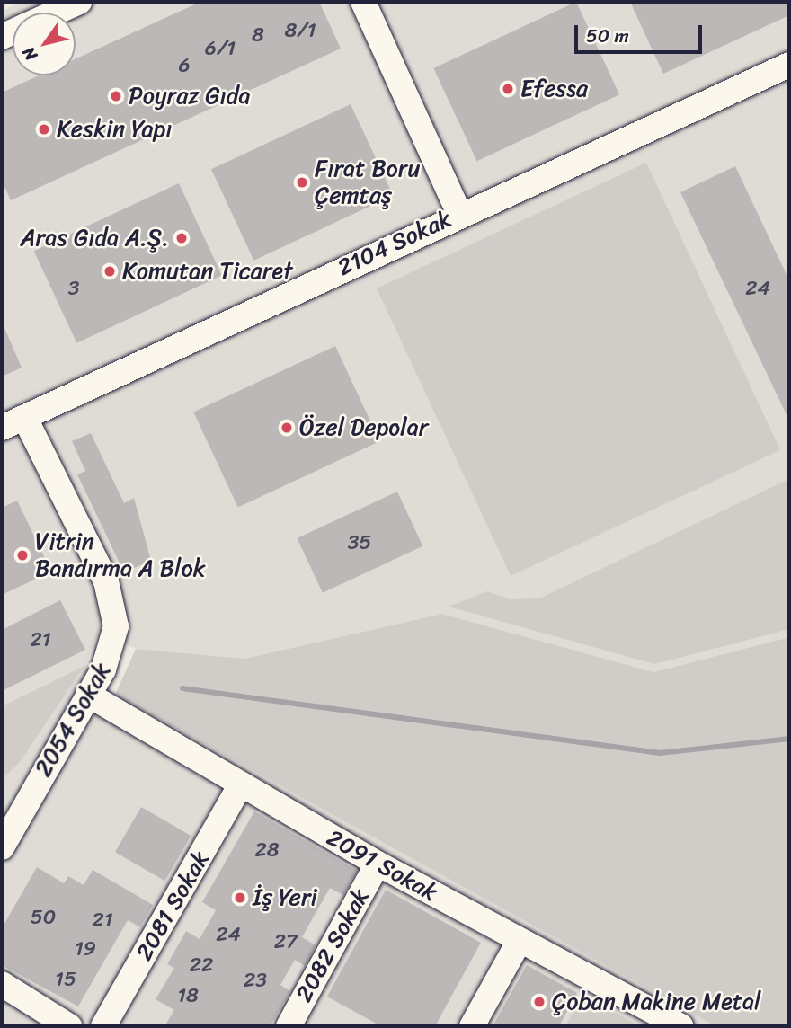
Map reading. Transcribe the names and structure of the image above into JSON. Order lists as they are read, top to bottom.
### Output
{
  "streets": {
    "street": [
      "2104 Sokak",
      "2054 Sokak",
      "2091 Sokak",
      "2081 Sokak",
      "2082 Sokak"
    ]
  },
  "crossings": [
    ["2104 Sokak", "2054 Sokak"],
    ["2054 Sokak", "2091 Sokak"],
    ["2091 Sokak", "2081 Sokak"],
    ["2091 Sokak", "2082 Sokak"]
  ],
  "places": [
    "Efessa",
    "Poyraz Gıda",
    "Keskin Yapı",
    "Fırat Boru Çemtaş",
    "Aras Gıda A.Ş.",
    "Komutan Ticaret",
    "Özel Depolar",
    "Vitrin Bandırma A Blok",
    "İş Yeri",
    "Çoban Makine Metal"
  ],
  "house_numbers": [
    "8/1",
    "8",
    "6/1",
    "6",
    "3",
    "24",
    "35",
    "21",
    "28",
    "50",
    "21",
    "24",
    "27",
    "19",
    "22",
    "15",
    "23",
    "18"
  ],
  "scale_bar": "50 m",
  "north": "bottom left"
}
